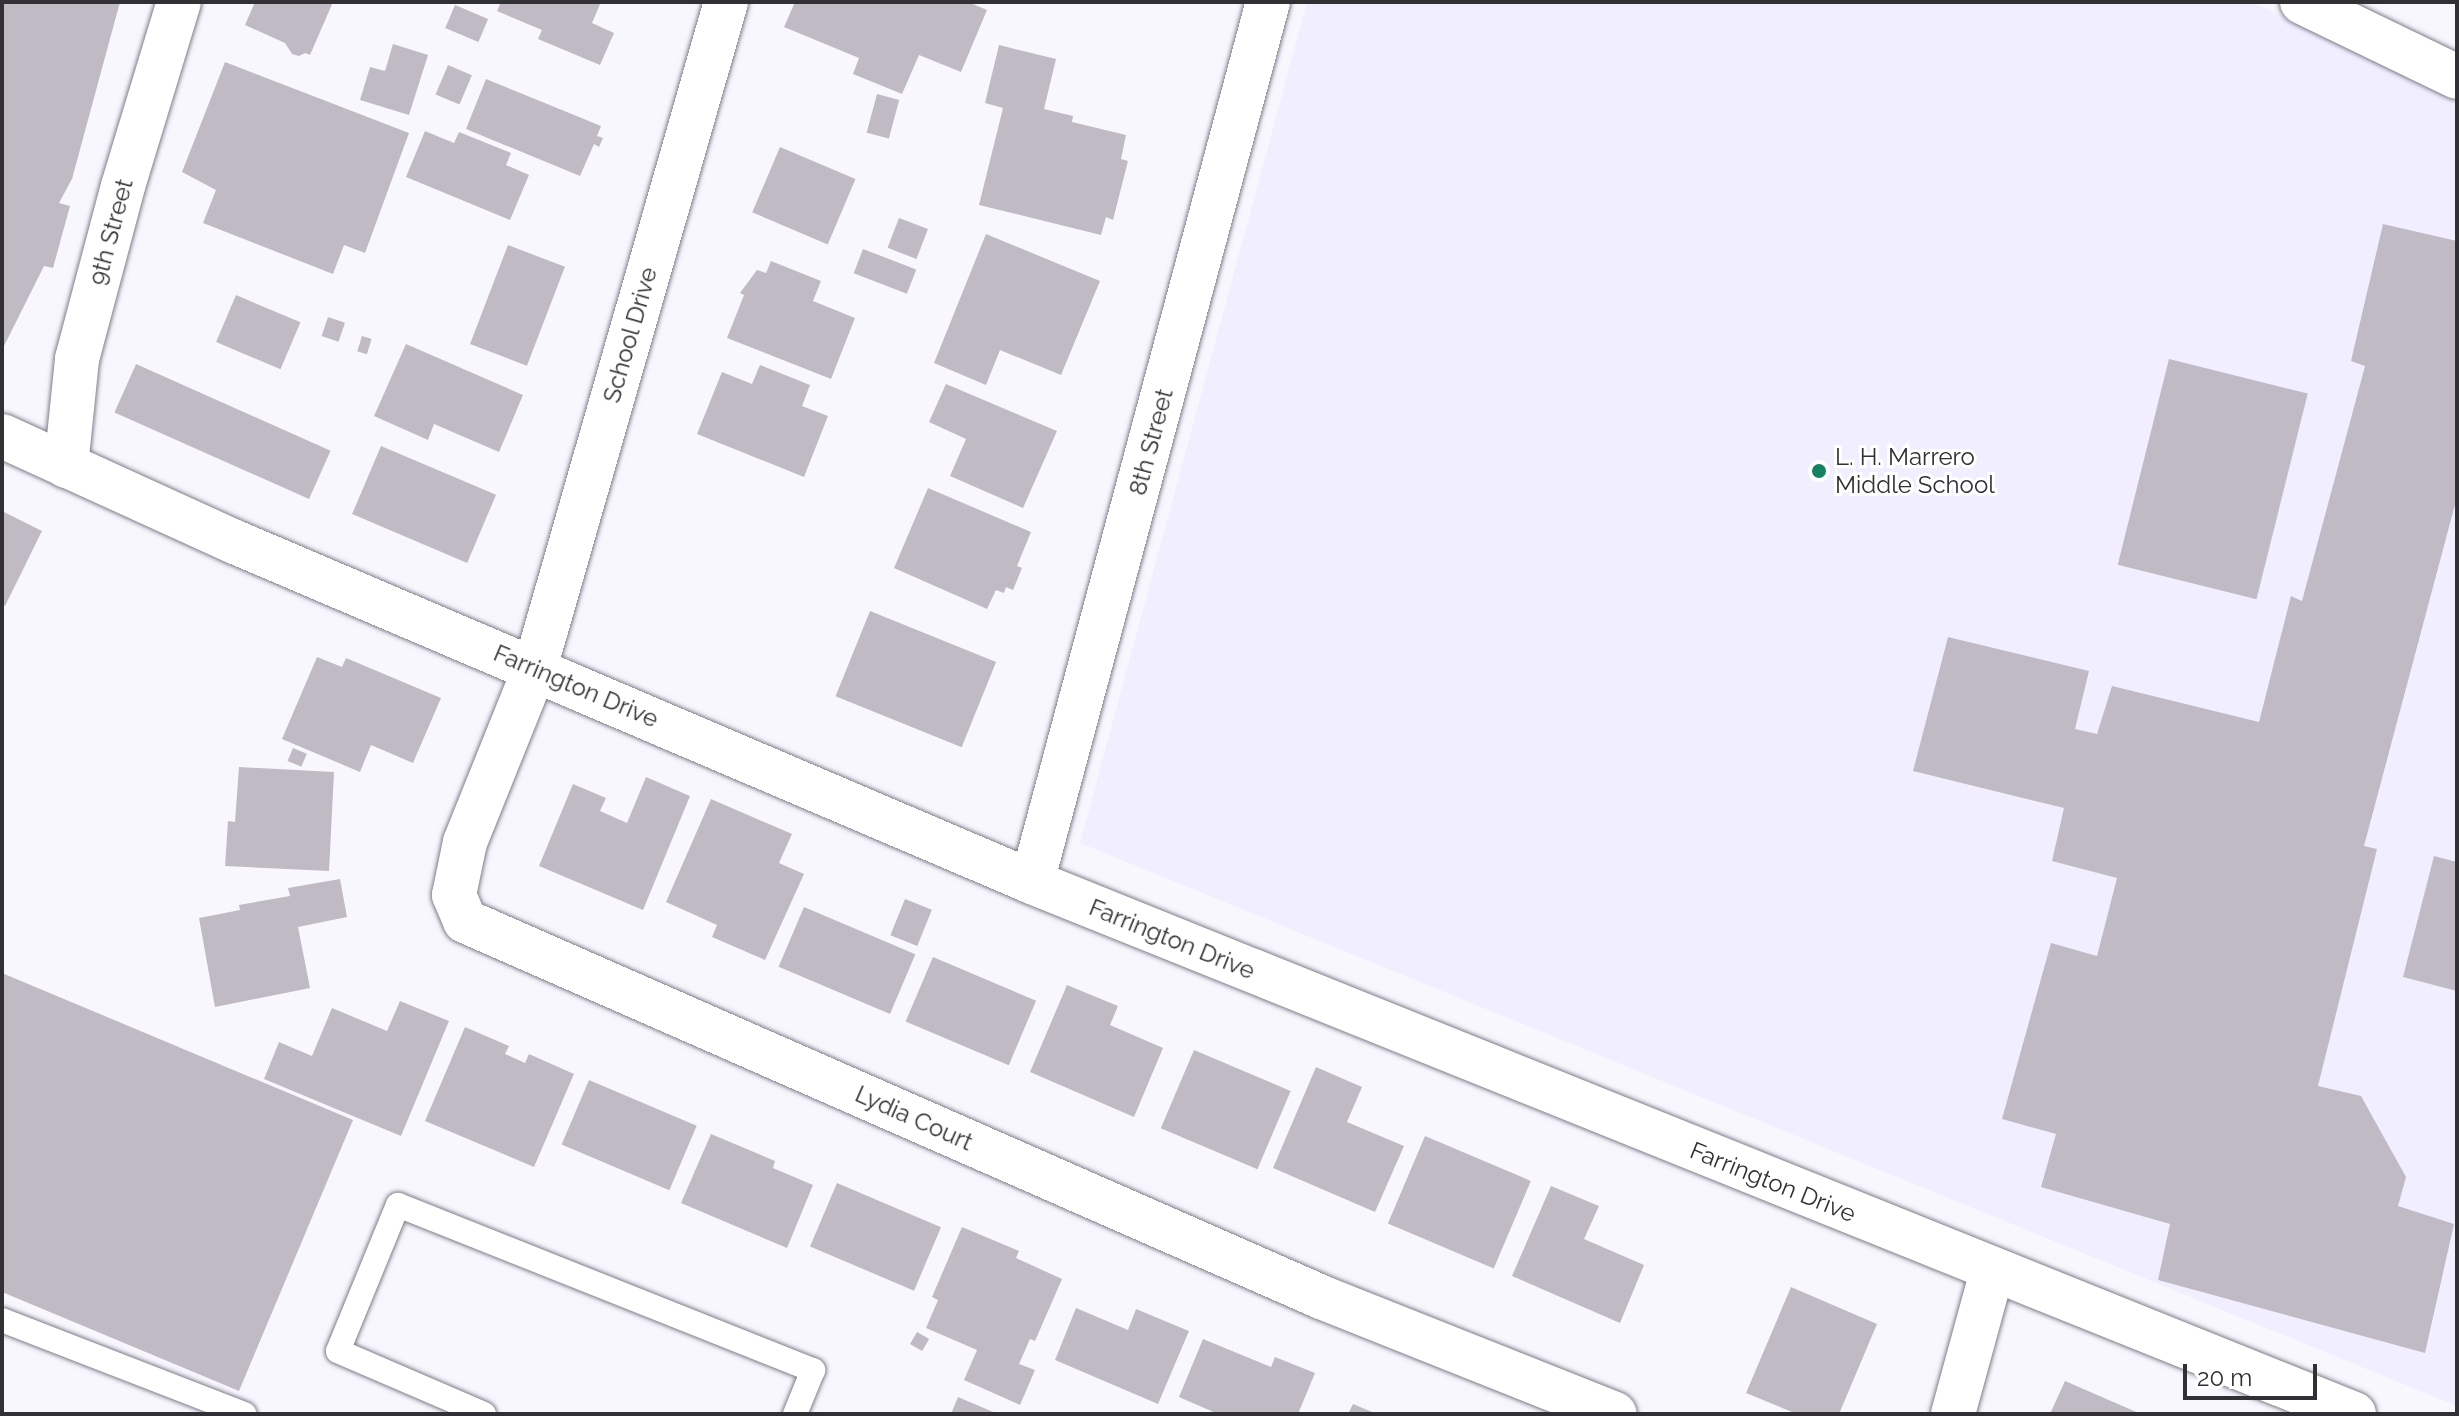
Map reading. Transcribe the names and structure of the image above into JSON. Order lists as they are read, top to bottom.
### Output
{
  "streets": {
    "street": [
      "9th Street",
      "School Drive",
      "8th Street",
      "Farrington Drive",
      "Lydia Court"
    ]
  },
  "crossings": [
    ["9th Street", "Farrington Drive"],
    ["School Drive", "Farrington Drive"],
    ["School Drive", "Lydia Court"],
    ["8th Street", "Farrington Drive"],
    ["Farrington Drive", "Lydia Court"]
  ],
  "places": ["L. H. Marrero Middle School"],
  "scale_bar": "20 m"
}
